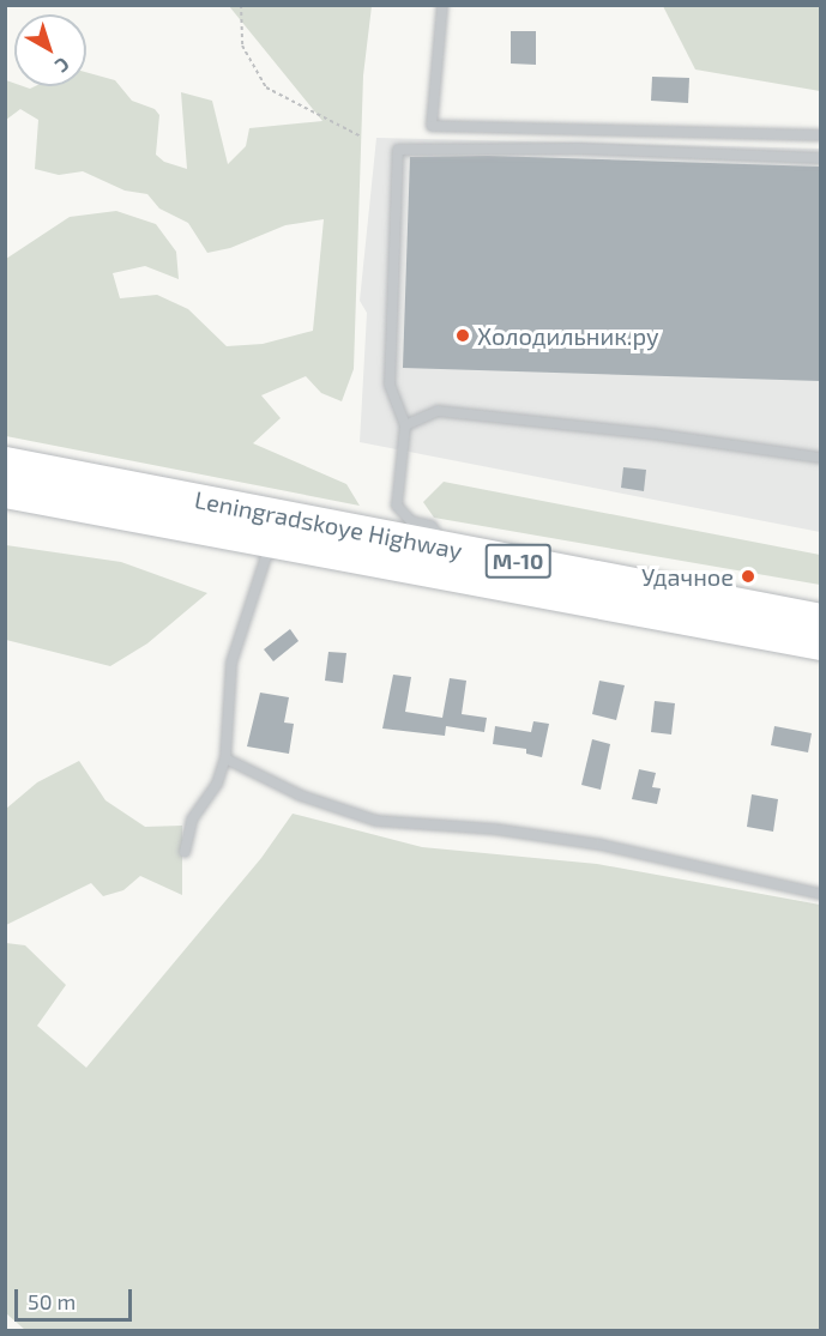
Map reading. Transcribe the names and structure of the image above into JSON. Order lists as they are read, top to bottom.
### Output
{
  "streets": {
    "highway": ["Leningradskoye Highway", "М-10"]
  },
  "places": ["Холодильник.ру", "Удачное"],
  "scale_bar": "50 m",
  "north": "bottom right"
}
